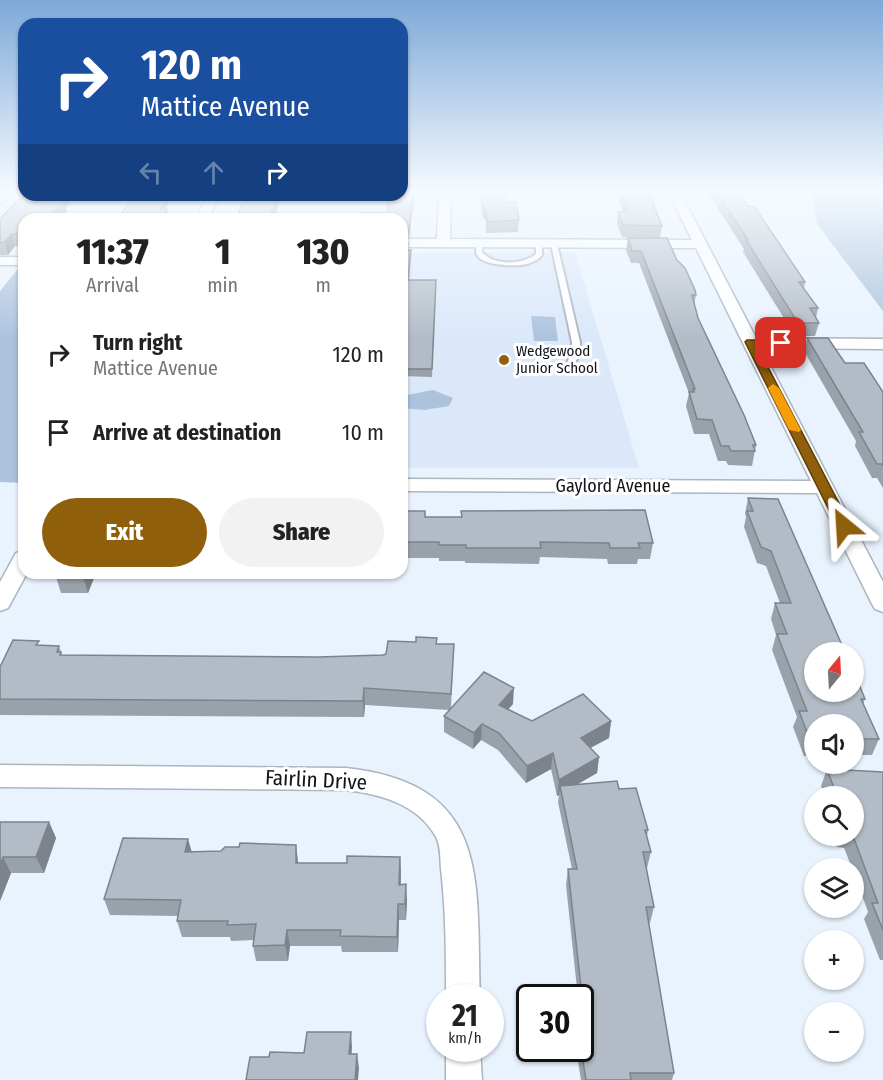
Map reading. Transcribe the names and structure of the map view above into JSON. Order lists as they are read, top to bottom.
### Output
{
  "streets": {
    "street": ["Gaylord Avenue", "Fairlin Drive"]
  },
  "places": ["Wedgewood Junior School"],
  "north": "top",
  "page": {
    "turn": ["120 m", "Mattice Avenue"],
    "eta": [
      "11:37",
      "Arrival",
      "1",
      "min",
      "130",
      "m"
    ],
    "list": [
      {
        "name": "Turn right",
        "note": "Mattice Avenue",
        "value": "120 m"
      },
      {
        "name": "Arrive at destination",
        "value": "10 m"
      }
    ],
    "buttons": ["Exit", "Share"],
    "map_buttons": ["+", "−"],
    "speed": "21 km/h",
    "limit": "30"
  }
}
